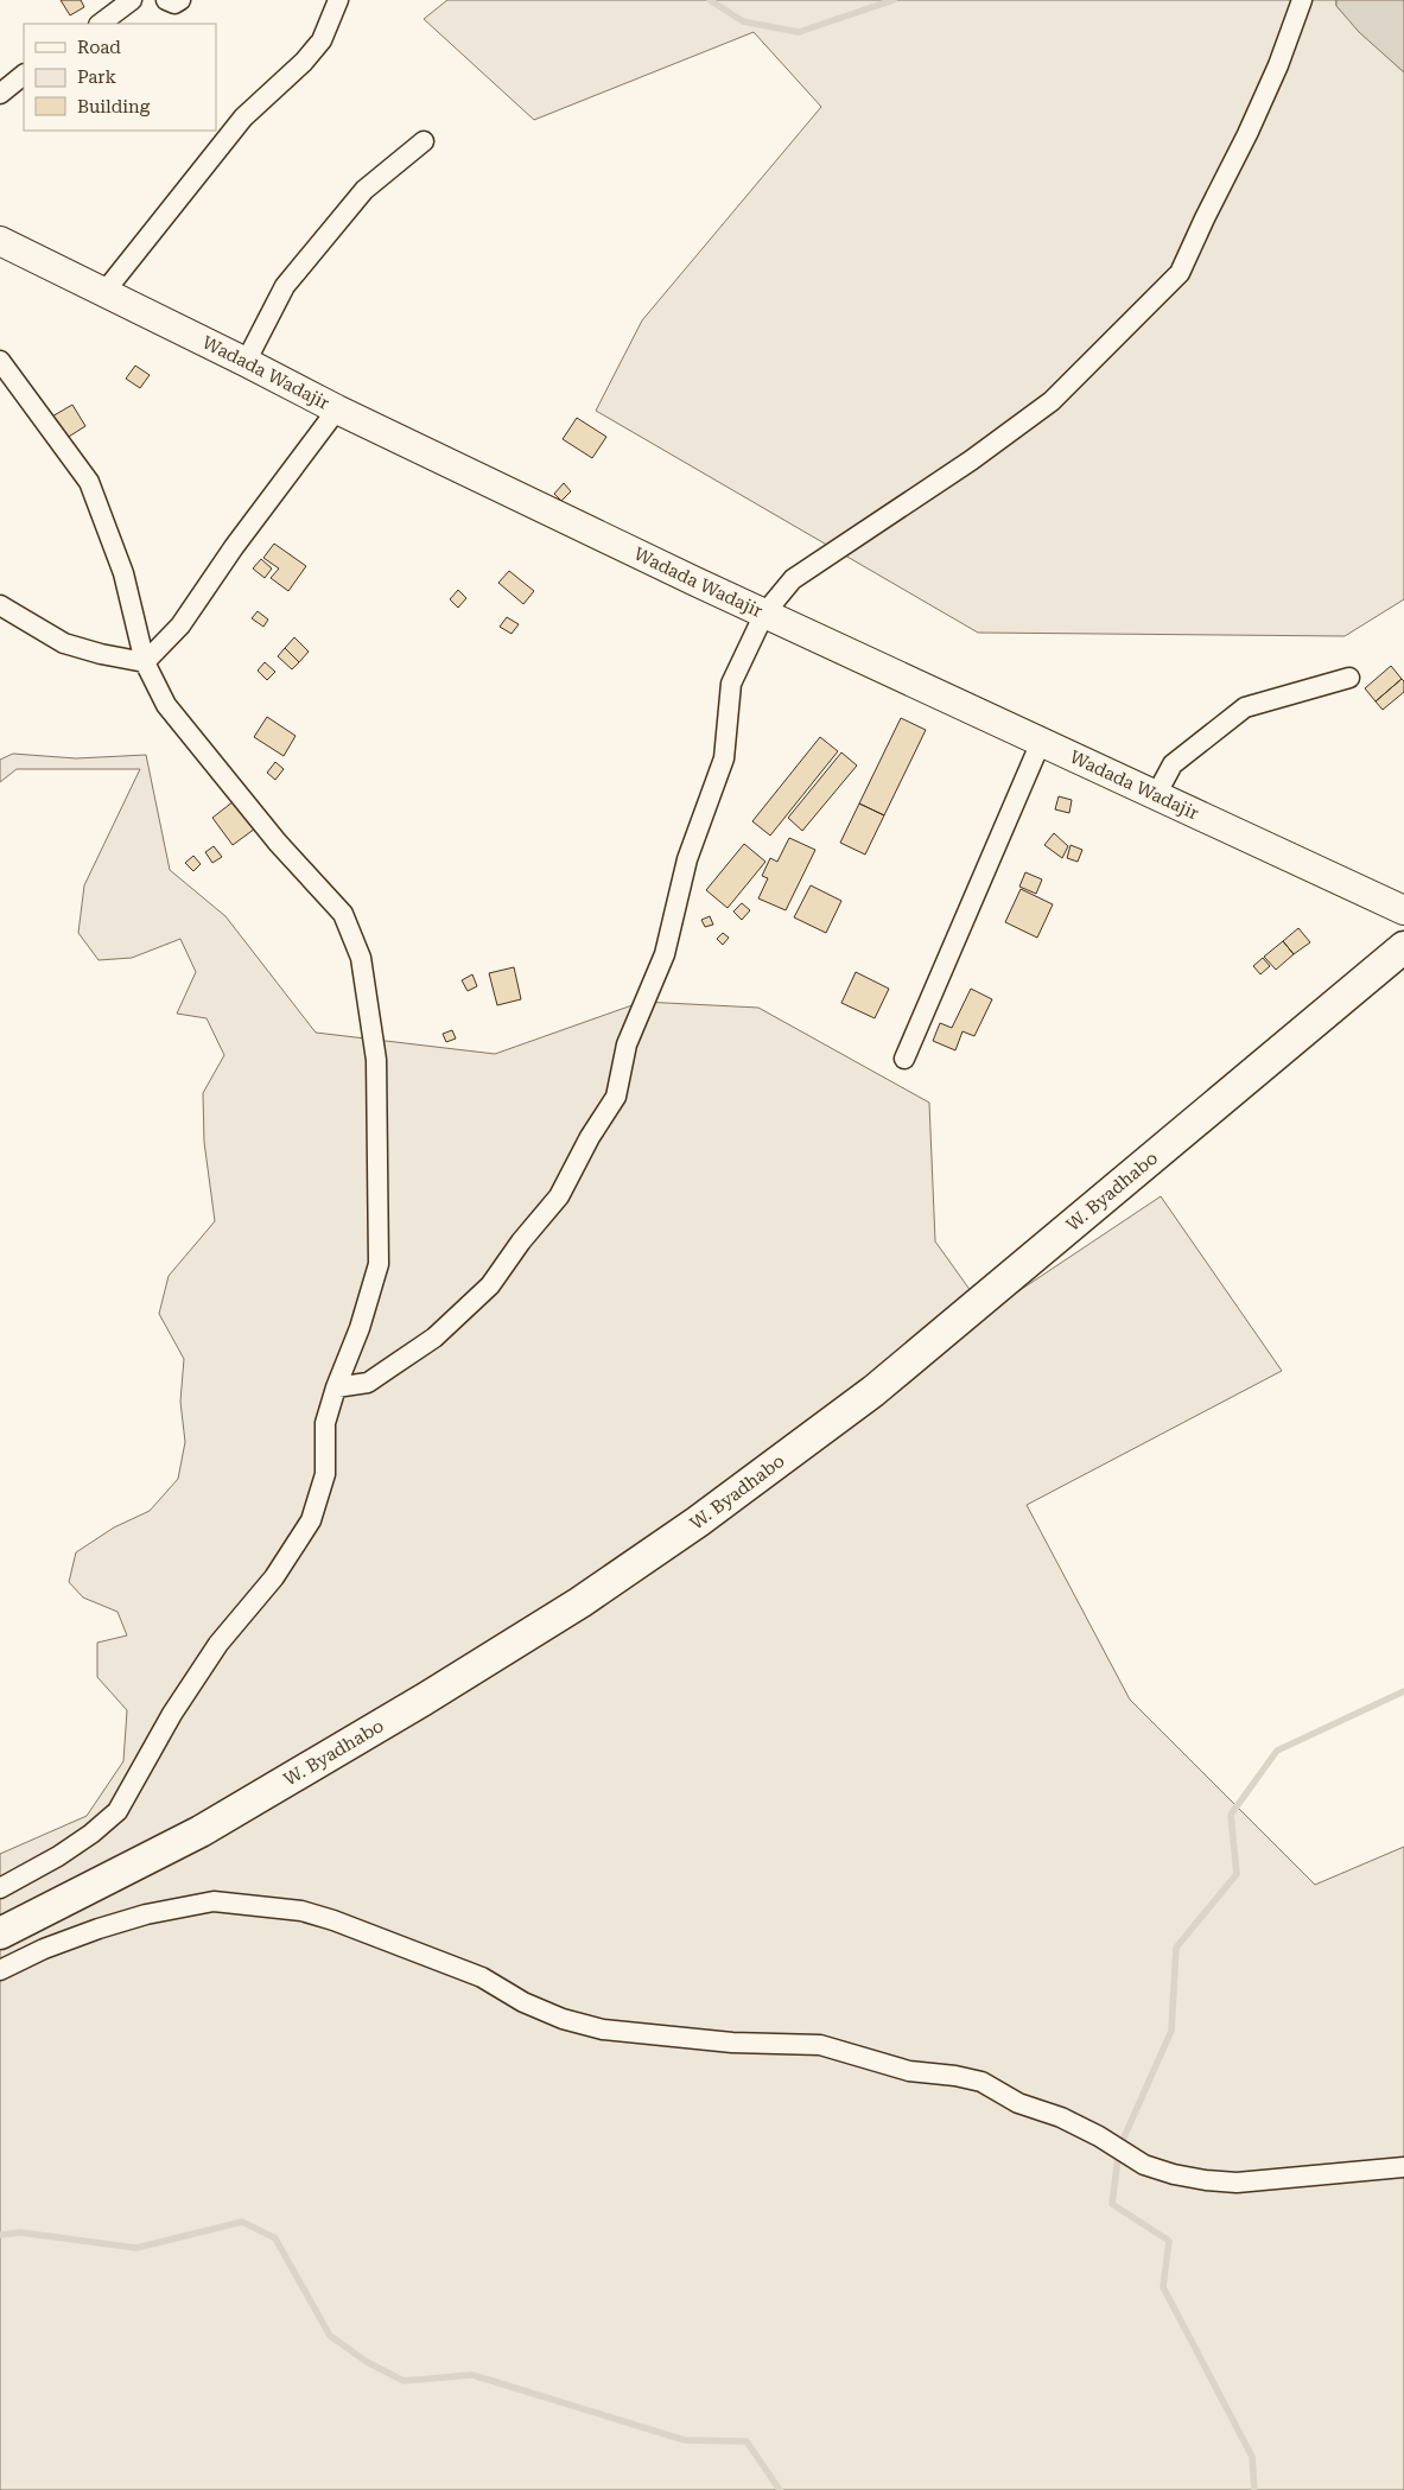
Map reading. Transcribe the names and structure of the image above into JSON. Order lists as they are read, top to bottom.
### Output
{
  "streets": {
    "main road": ["W. Byadhabo"],
    "street": ["Wadada Wadajir"]
  },
  "legend": ["Road", "Park", "Building"]
}
